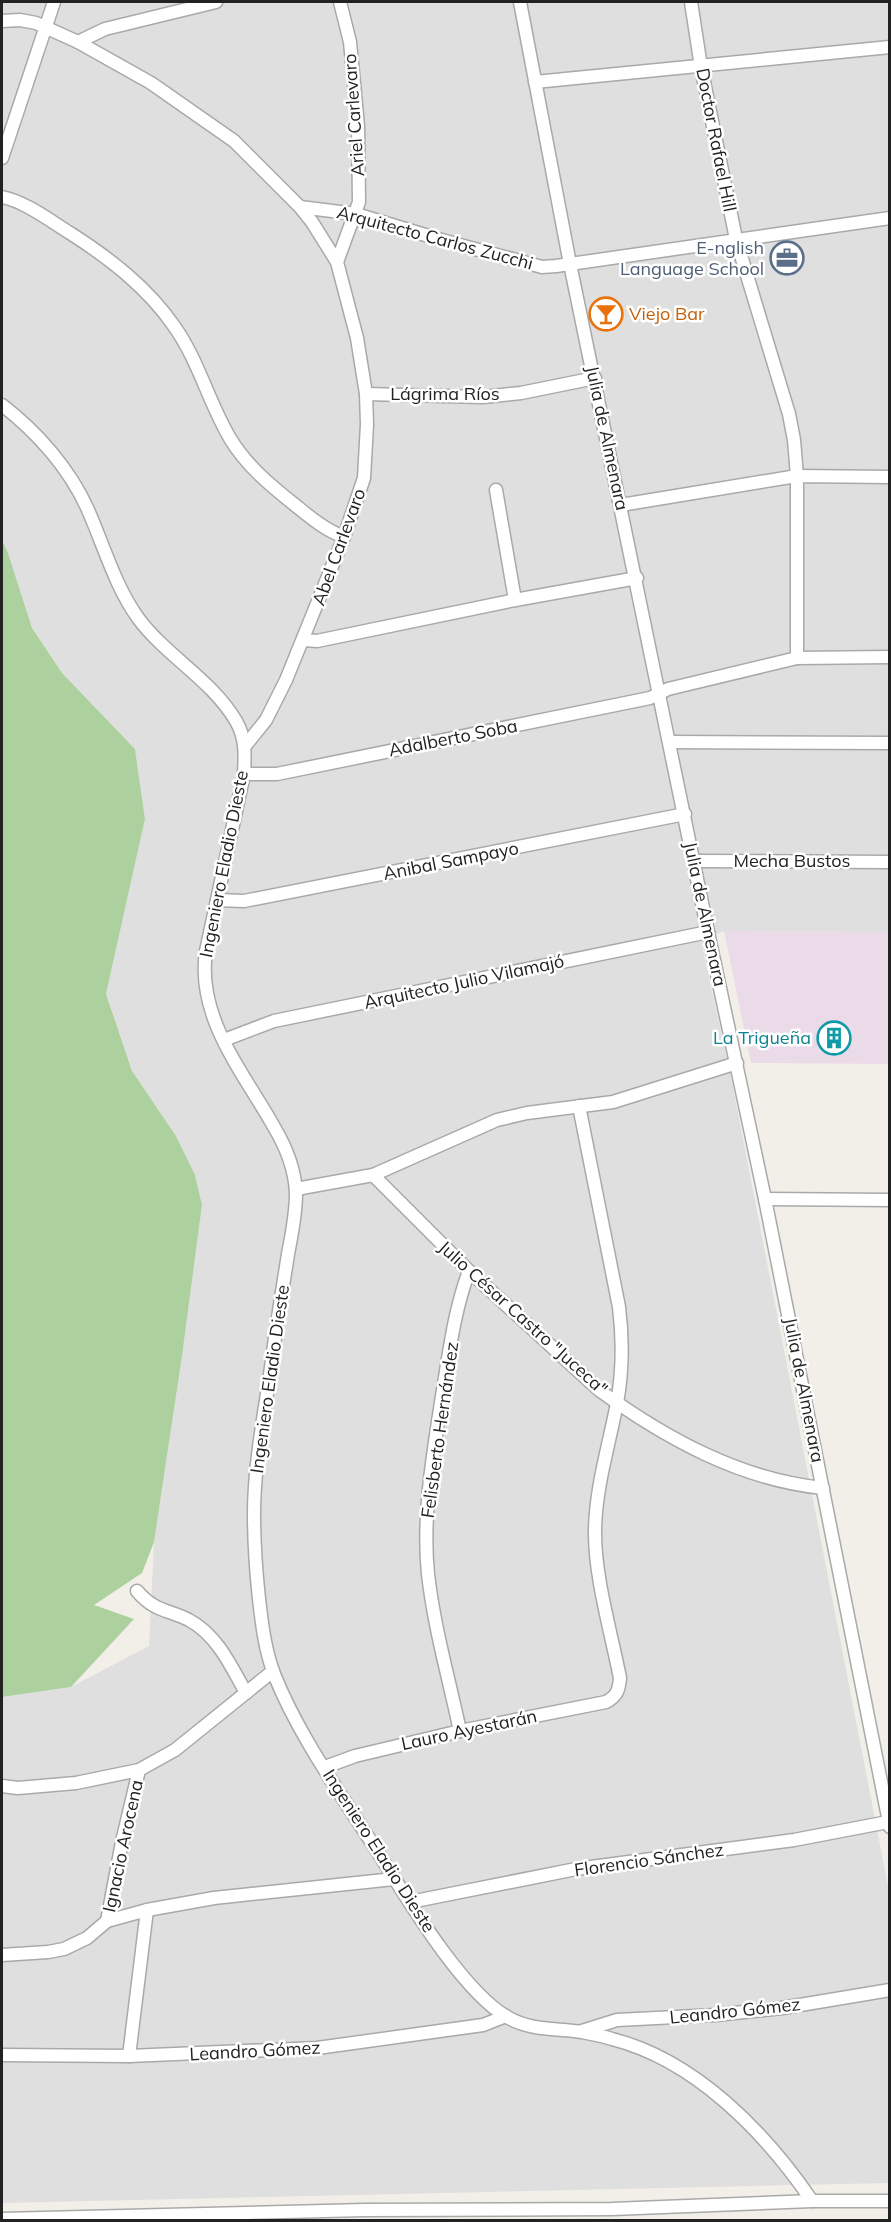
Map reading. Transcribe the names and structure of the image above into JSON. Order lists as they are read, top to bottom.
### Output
{
  "streets": {
    "street": [
      "Ariel Carlevaro",
      "Doctor Rafael Hill",
      "Arquitecto Carlos Zucchi",
      "Lágrima Ríos",
      "Julia de Almenara",
      "Abel Carlevaro",
      "Adalberto Soba",
      "Anibal Sampayo",
      "Mecha Bustos",
      "Ingeniero Eladio Dieste",
      "Arquitecto Julio Vilamajó",
      "Julio César Castro \"Juceca\"",
      "Felisberto Hernández",
      "Lauro Ayestarán",
      "Ignacio Arocena",
      "Florencio Sánchez",
      "Leandro Gómez"
    ]
  },
  "crossings": [
    ["Ariel Carlevaro", "Arquitecto Carlos Zucchi"],
    ["Ariel Carlevaro", "Abel Carlevaro"],
    ["Doctor Rafael Hill", "Arquitecto Carlos Zucchi"],
    ["Doctor Rafael Hill", "Adalberto Soba"],
    ["Arquitecto Carlos Zucchi", "Julia de Almenara"],
    ["Arquitecto Carlos Zucchi", "Abel Carlevaro"],
    ["Lágrima Ríos", "Julia de Almenara"],
    ["Lágrima Ríos", "Abel Carlevaro"],
    ["Julia de Almenara", "Adalberto Soba"],
    ["Julia de Almenara", "Anibal Sampayo"],
    ["Julia de Almenara", "Mecha Bustos"],
    ["Julia de Almenara", "Arquitecto Julio Vilamajó"],
    ["Julia de Almenara", "Julio César Castro \"Juceca\""],
    ["Julia de Almenara", "Florencio Sánchez"],
    ["Abel Carlevaro", "Ingeniero Eladio Dieste"],
    ["Adalberto Soba", "Ingeniero Eladio Dieste"],
    ["Anibal Sampayo", "Ingeniero Eladio Dieste"],
    ["Ingeniero Eladio Dieste", "Arquitecto Julio Vilamajó"],
    ["Ingeniero Eladio Dieste", "Lauro Ayestarán"],
    ["Ingeniero Eladio Dieste", "Florencio Sánchez"],
    ["Ingeniero Eladio Dieste", "Leandro Gómez"],
    ["Julio César Castro \"Juceca\"", "Felisberto Hernández"],
    ["Julio César Castro \"Juceca\"", "Lauro Ayestarán"],
    ["Felisberto Hernández", "Lauro Ayestarán"],
    ["Ignacio Arocena", "Leandro Gómez"]
  ],
  "places": {
    "office": ["E-nglish Language School"],
    "bar": ["Viejo Bar"],
    "building": ["La Trigueña"]
  }
}
